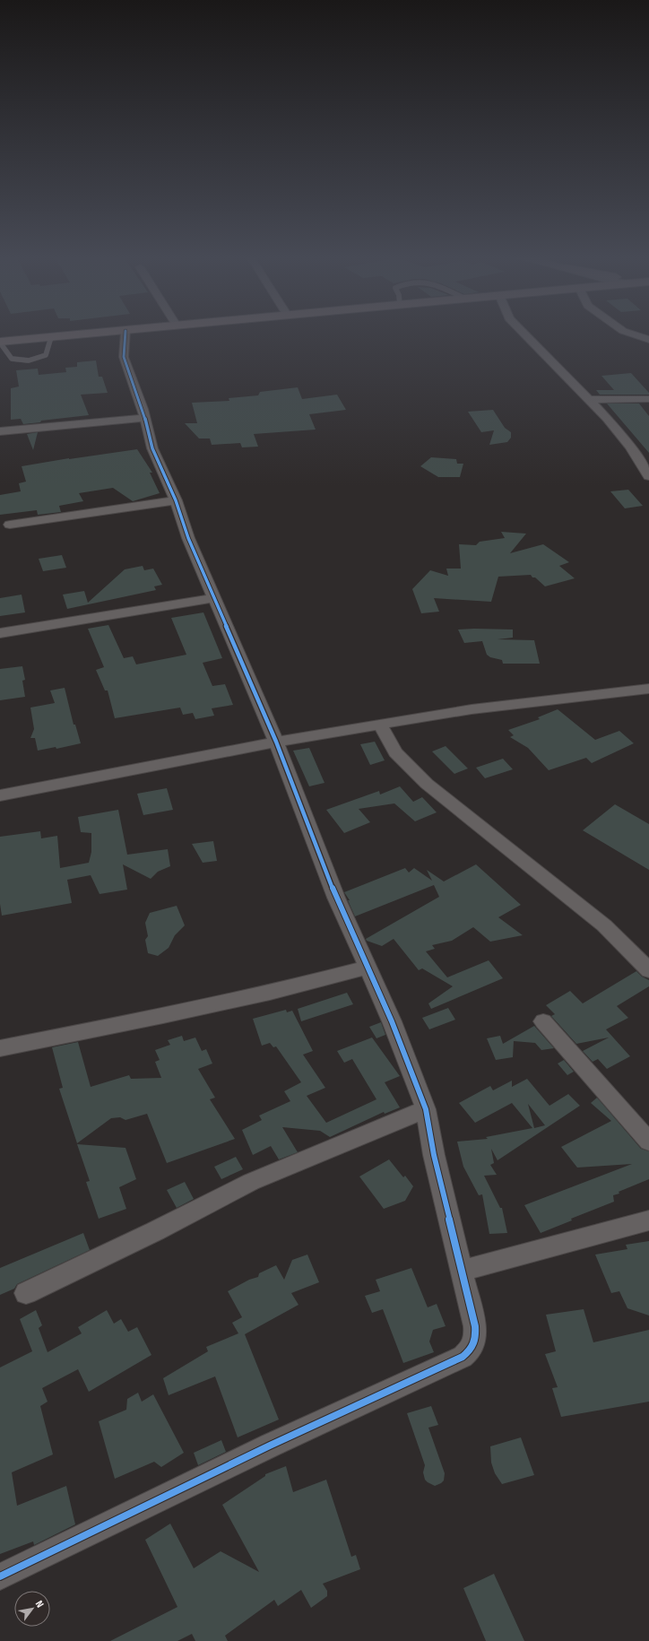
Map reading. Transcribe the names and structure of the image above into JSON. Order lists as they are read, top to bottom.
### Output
{
  "north": "top right"
}
